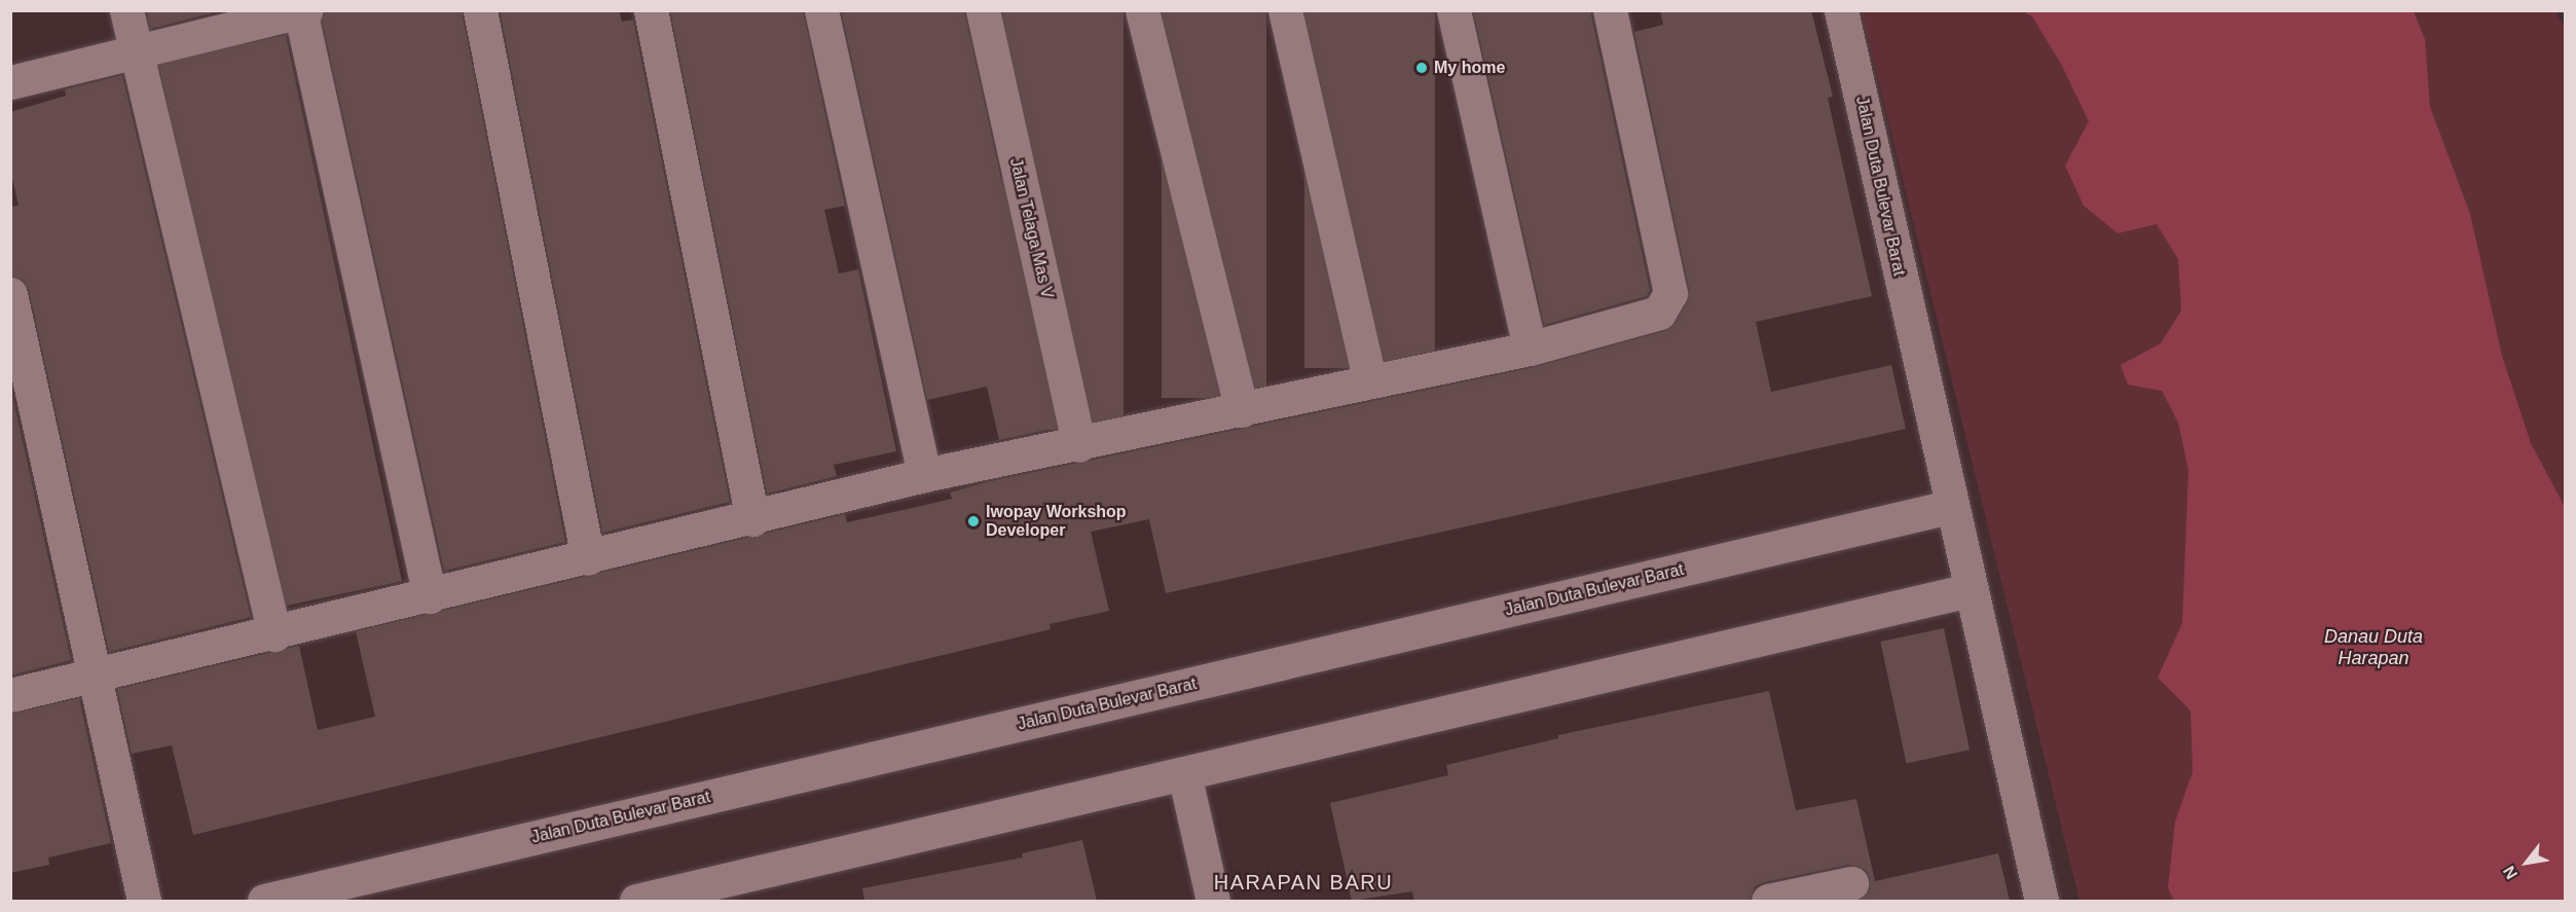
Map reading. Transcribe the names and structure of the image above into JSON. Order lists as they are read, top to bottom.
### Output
{
  "streets": {
    "street": ["Jalan Duta Bulevar Barat", "Jalan Telaga Mas V"]
  },
  "districts": ["HARAPAN BARU"],
  "water": ["Danau Duta Harapan"],
  "places": ["My home", "Iwopay Workshop Developer"],
  "north": "bottom left"
}
